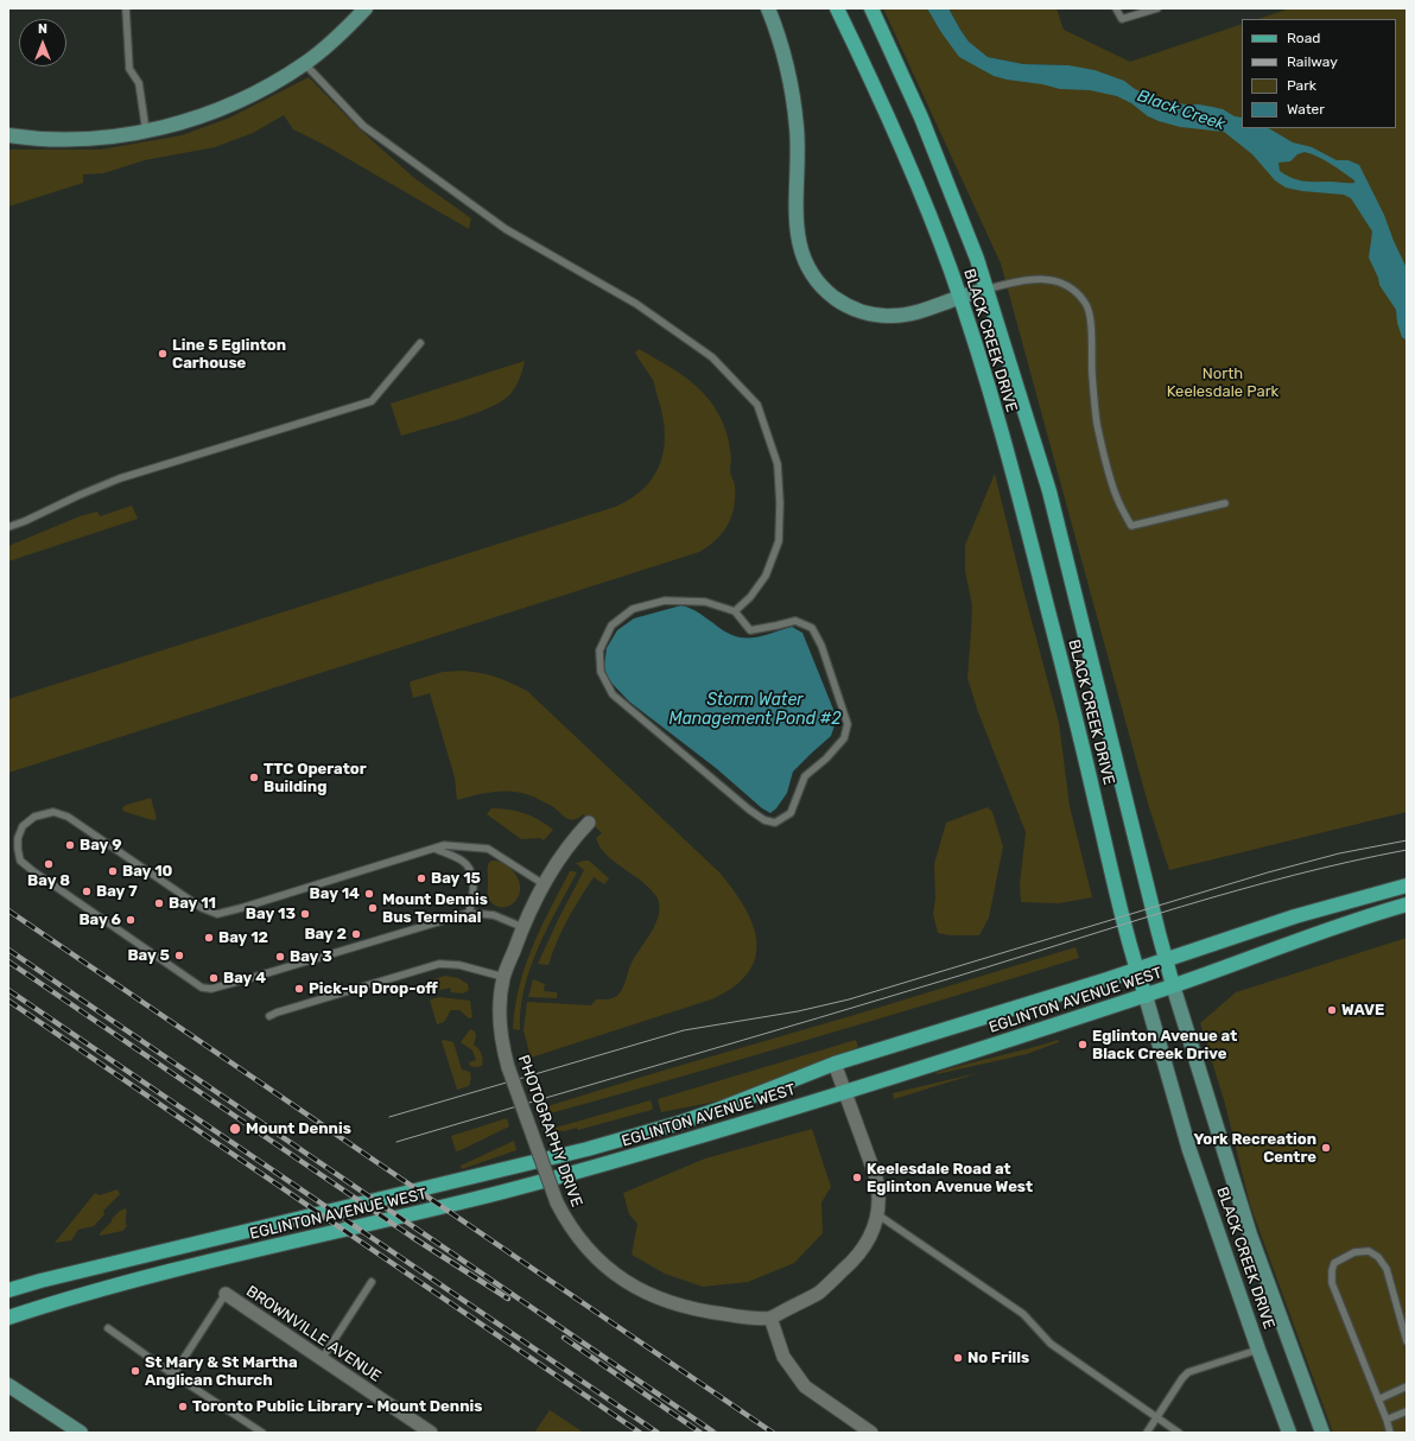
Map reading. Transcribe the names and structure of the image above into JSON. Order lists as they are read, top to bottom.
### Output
{
  "streets": {
    "main road": ["BLACK CREEK DRIVE", "EGLINTON AVENUE WEST"],
    "street": ["PHOTOGRAPHY DRIVE", "BROWNVILLE AVENUE"]
  },
  "crossings": [
    ["BLACK CREEK DRIVE", "EGLINTON AVENUE WEST"]
  ],
  "water": ["Black Creek", "Storm Water Management Pond #2"],
  "parks": ["North Keelesdale Park"],
  "places": [
    "Line 5 Eglinton Carhouse",
    "TTC Operator Building",
    "Bay 9",
    "Bay 8",
    "Bay 10",
    "Bay 15",
    "Bay 7",
    "Bay 14",
    "Bay 11",
    "Mount Dennis Bus Terminal",
    "Bay 13",
    "Bay 6",
    "Bay 2",
    "Bay 12",
    "Bay 5",
    "Bay 3",
    "Bay 4",
    "Pick-up Drop-off",
    "WAVE",
    "Eglinton Avenue at Black Creek Drive",
    "Mount Dennis",
    "York Recreation Centre",
    "Keelesdale Road at Eglinton Avenue West",
    "No Frills",
    "St Mary & St Martha Anglican Church",
    "Toronto Public Library - Mount Dennis"
  ],
  "legend": [
    "Road",
    "Railway",
    "Park",
    "Water"
  ],
  "north": "top"
}
